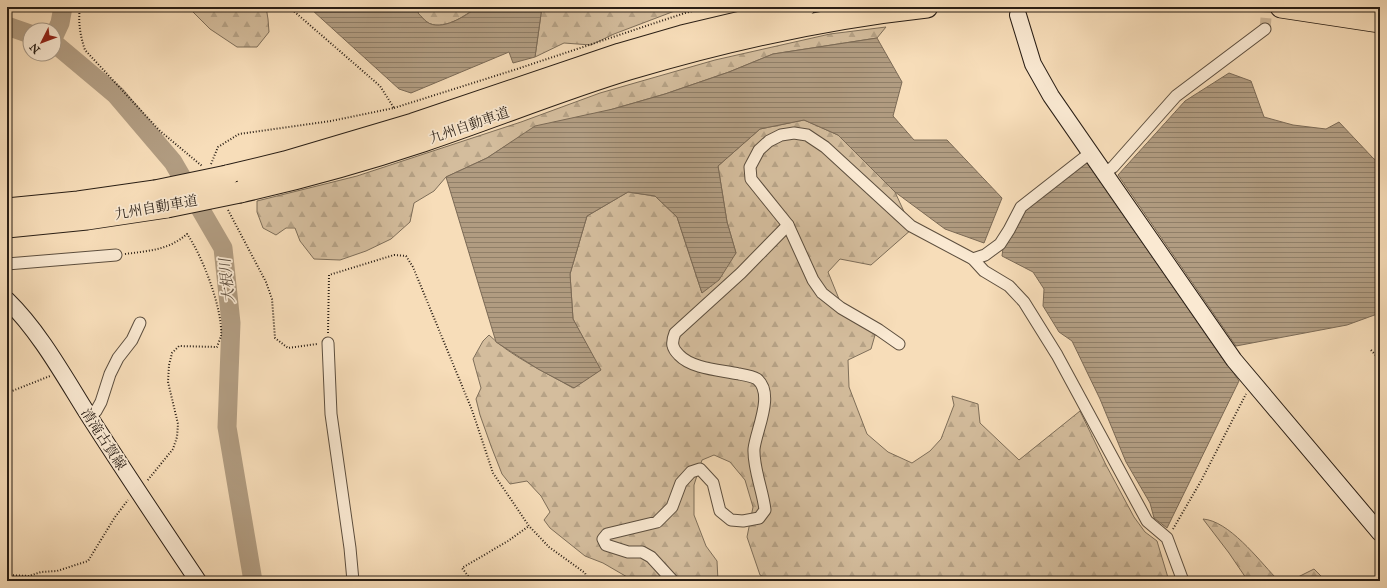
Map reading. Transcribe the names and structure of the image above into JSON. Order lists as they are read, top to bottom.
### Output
{
  "streets": {
    "highway": ["九州自動車道"],
    "street": ["清滝古賀線"]
  },
  "water": ["大根川"],
  "north": "bottom left"
}
